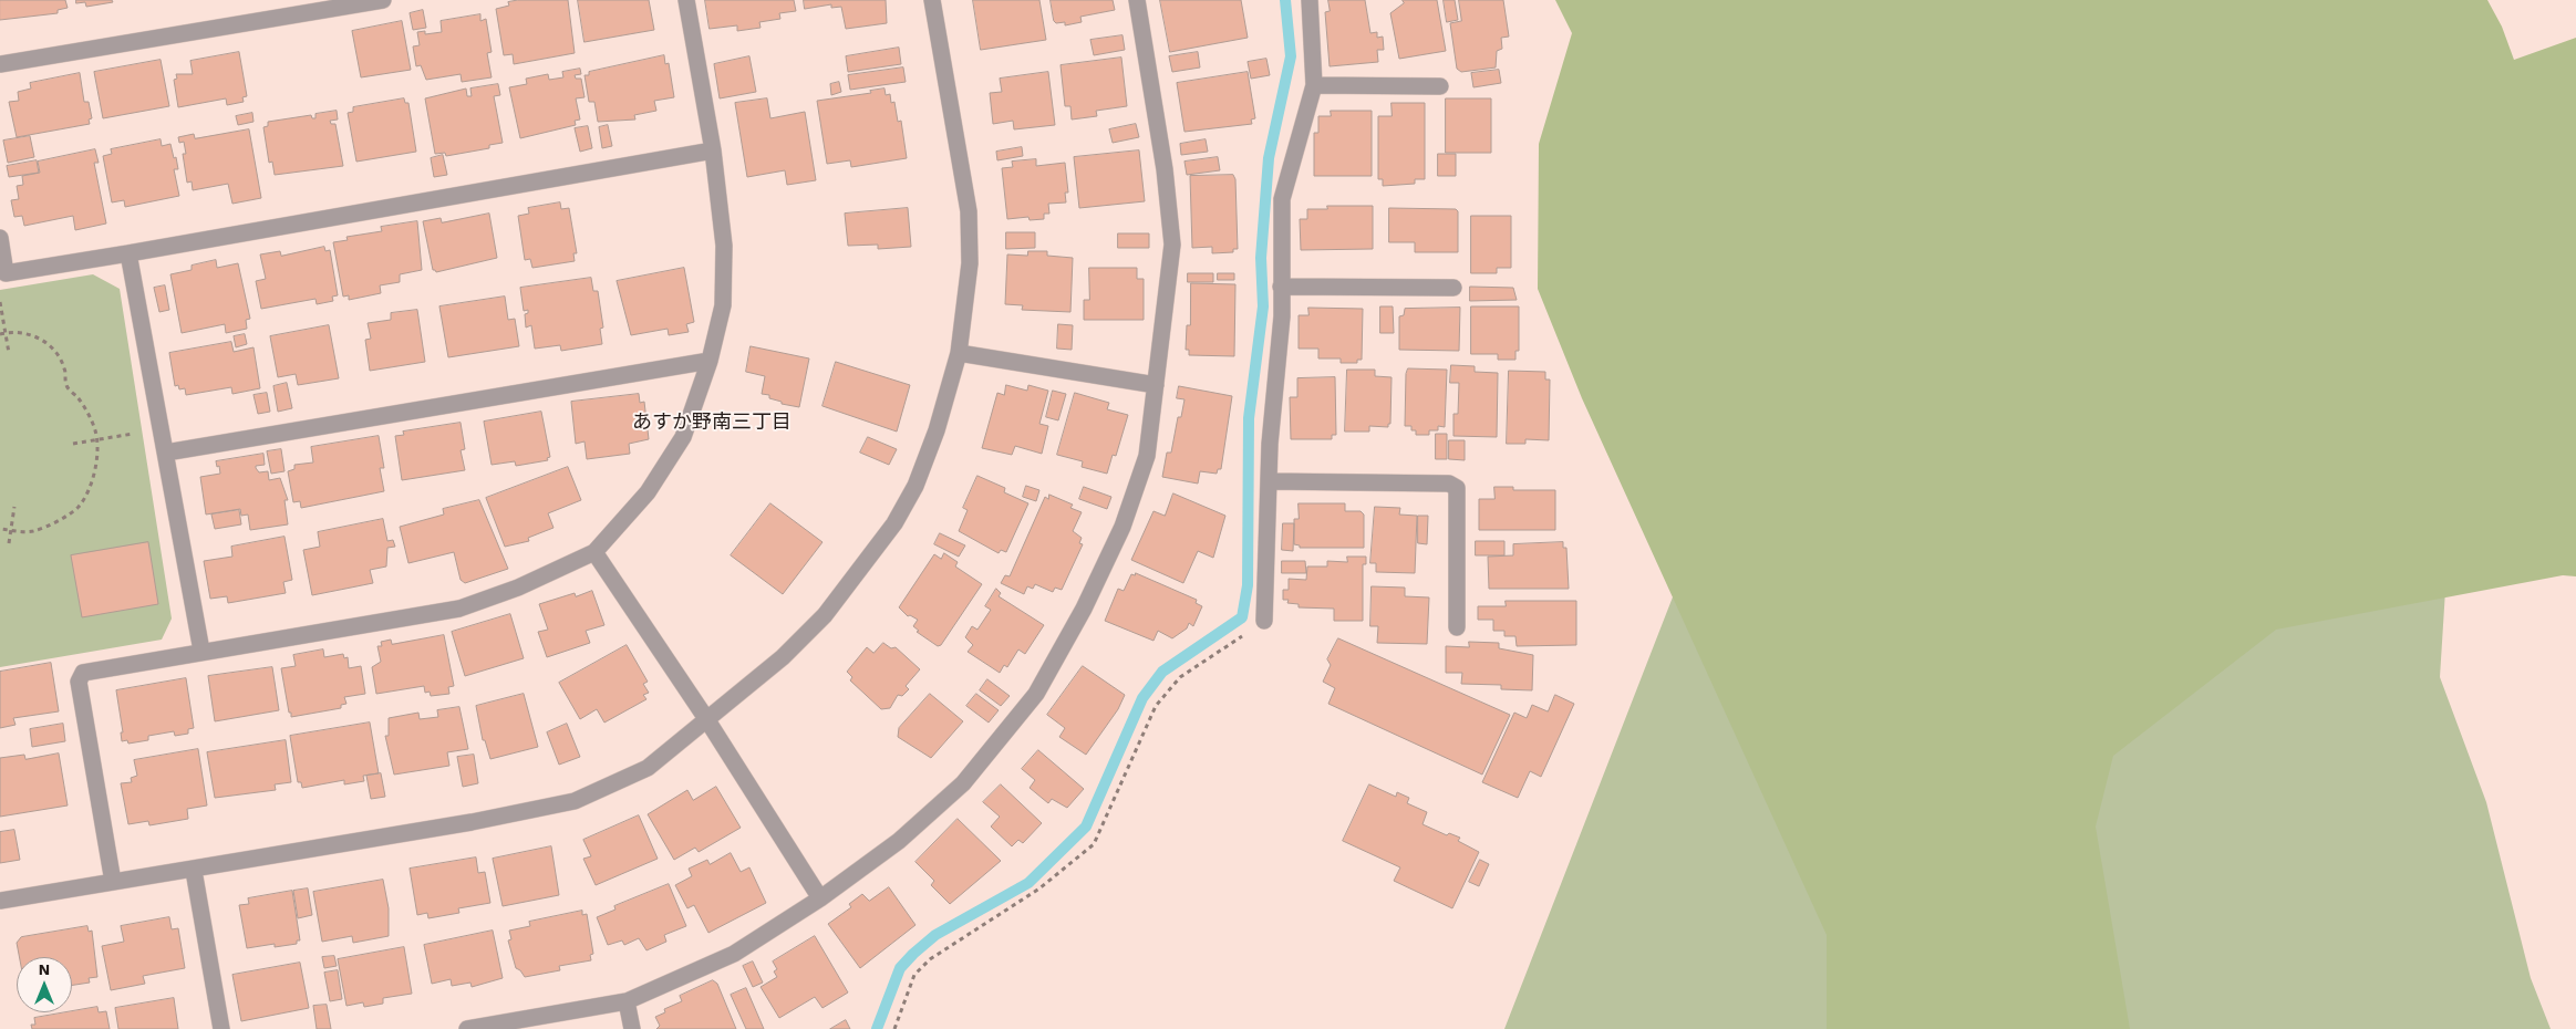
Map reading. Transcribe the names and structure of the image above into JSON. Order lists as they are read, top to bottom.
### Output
{
  "districts": ["あすか野南三丁目"],
  "north": "top"
}
